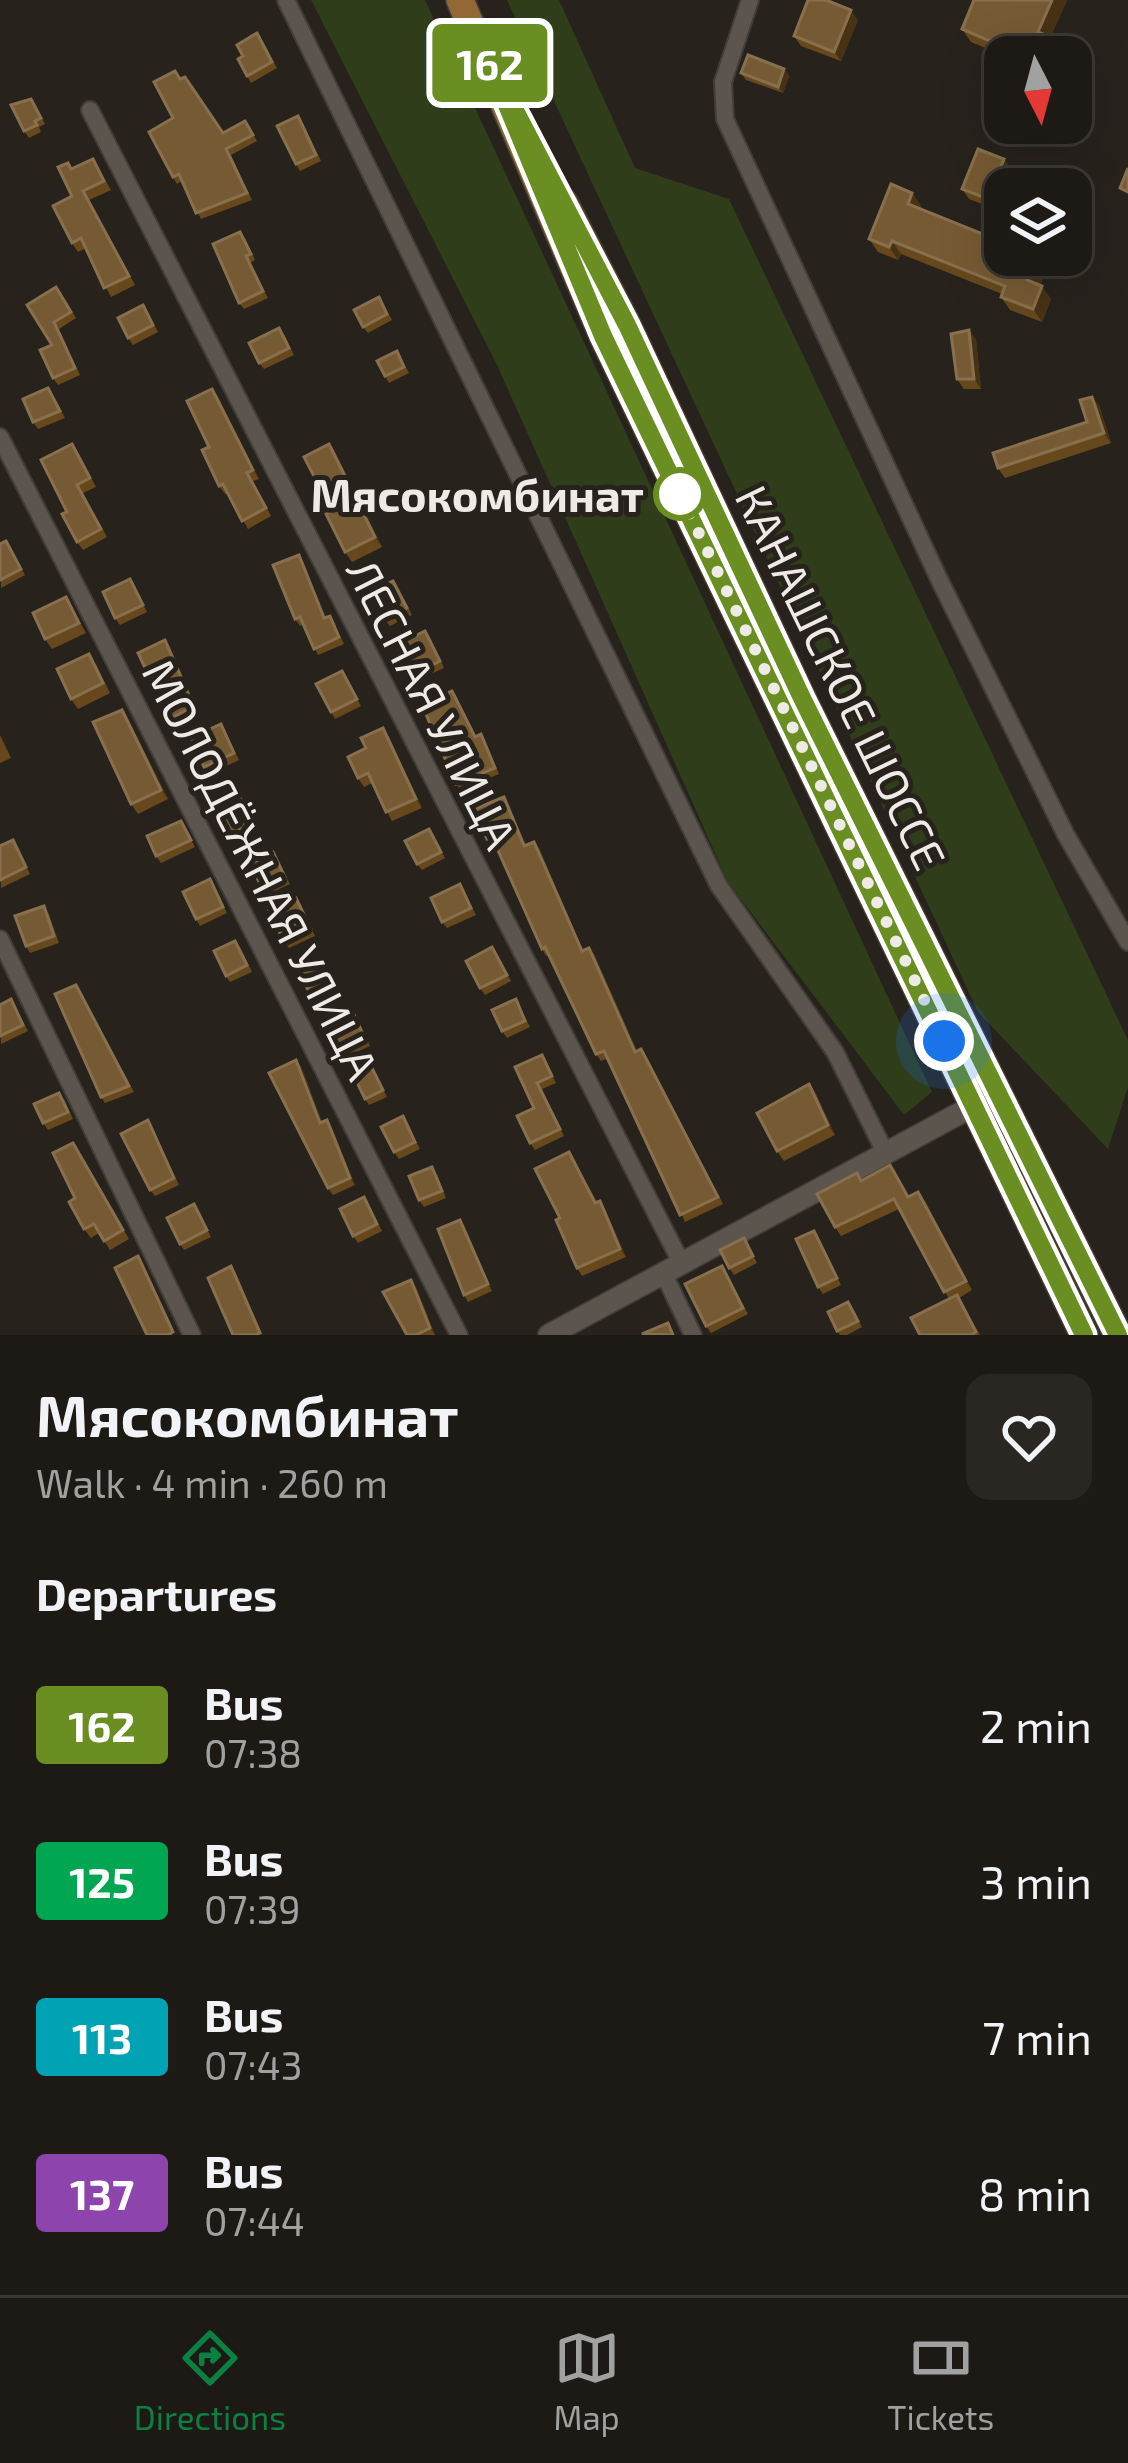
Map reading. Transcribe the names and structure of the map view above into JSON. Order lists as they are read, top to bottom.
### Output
{
  "streets": {
    "main road": ["КАНАШСКОЕ ШОССЕ"],
    "street": ["ЛЕСНАЯ УЛИЦА", "МОЛОДЁЖНАЯ УЛИЦА"]
  },
  "places": ["Мясокомбинат"],
  "lines": ["bus line 162"],
  "north": "bottom",
  "page": {
    "on_map": "162",
    "heading": [
      ["Мясокомбинат", "Walk · 4 min · 260 m"],
      "Departures"
    ],
    "list": [
      {
        "mark": "162",
        "name": "Bus",
        "note": "07:38",
        "value": "2 min"
      },
      {
        "mark": "125",
        "name": "Bus",
        "note": "07:39",
        "value": "3 min"
      },
      {
        "mark": "113",
        "name": "Bus",
        "note": "07:43",
        "value": "7 min"
      },
      {
        "mark": "137",
        "name": "Bus",
        "note": "07:44",
        "value": "8 min"
      }
    ],
    "tabs": ["Directions", "Map", "Tickets"]
  }
}
